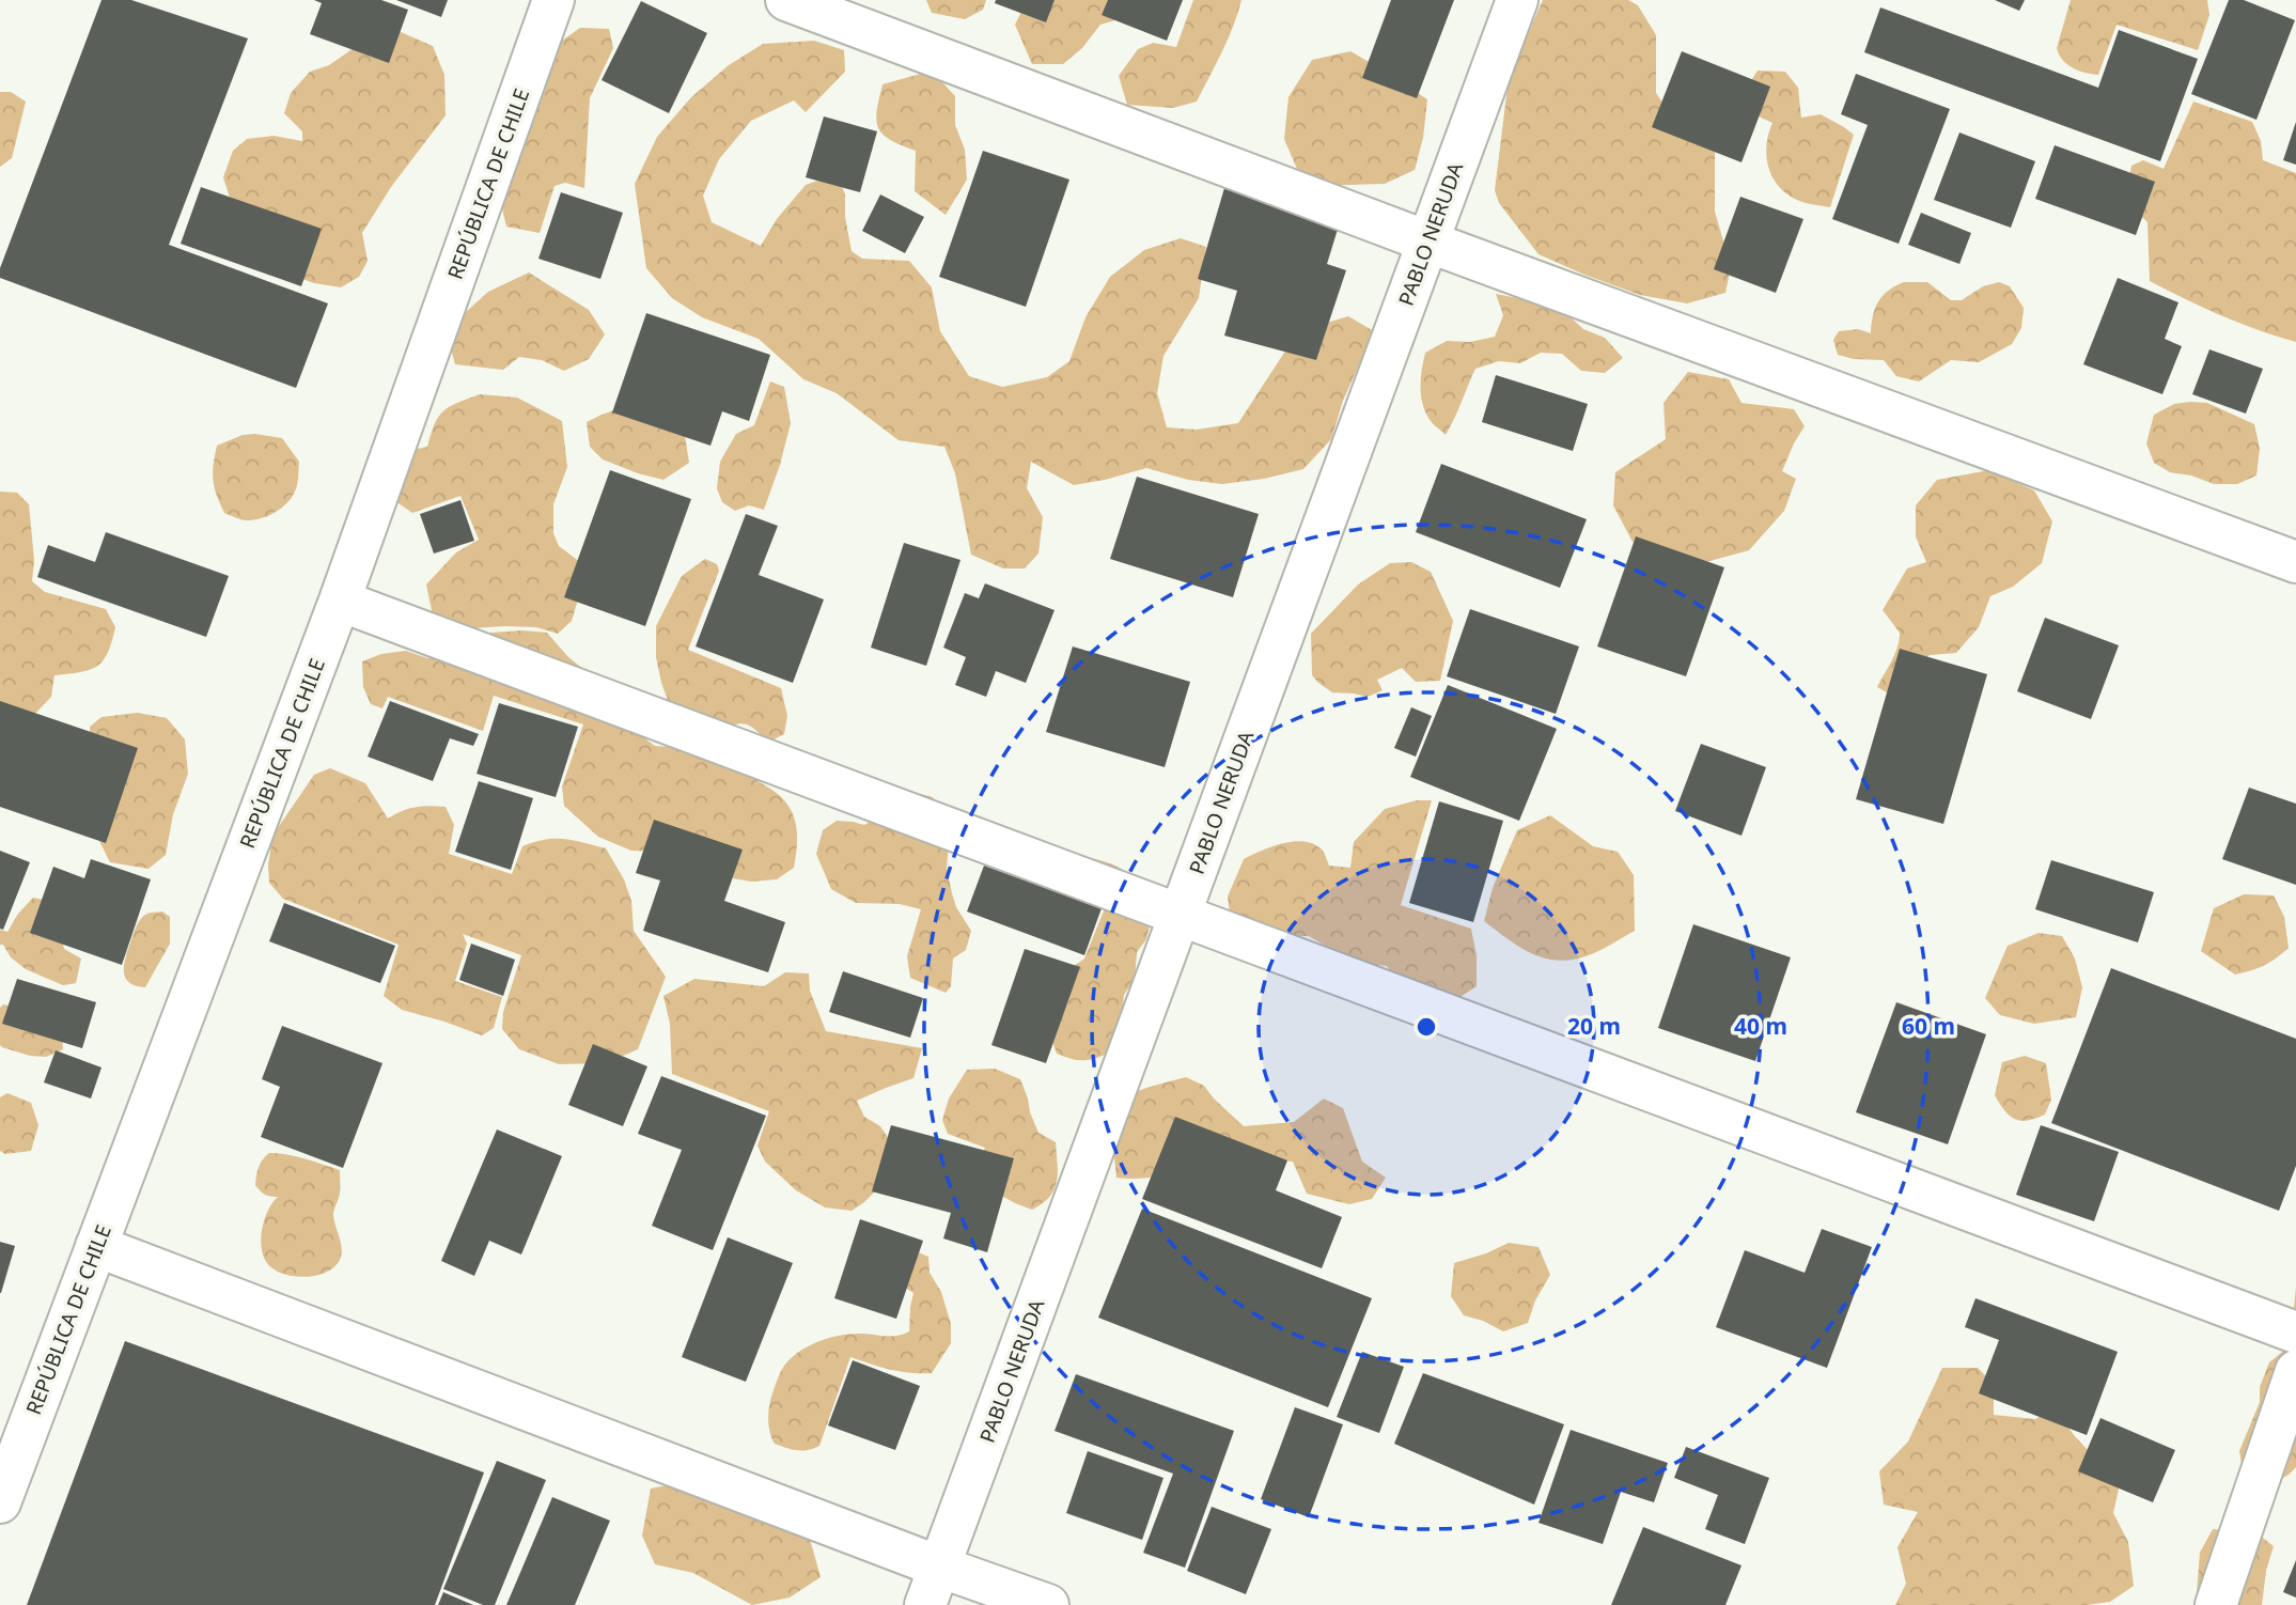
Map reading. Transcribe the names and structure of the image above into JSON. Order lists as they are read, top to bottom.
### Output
{
  "streets": {
    "street": ["REPÚBLICA DE CHILE", "PABLO NERUDA"]
  },
  "rings": ["20 m", "40 m", "60 m"]
}
